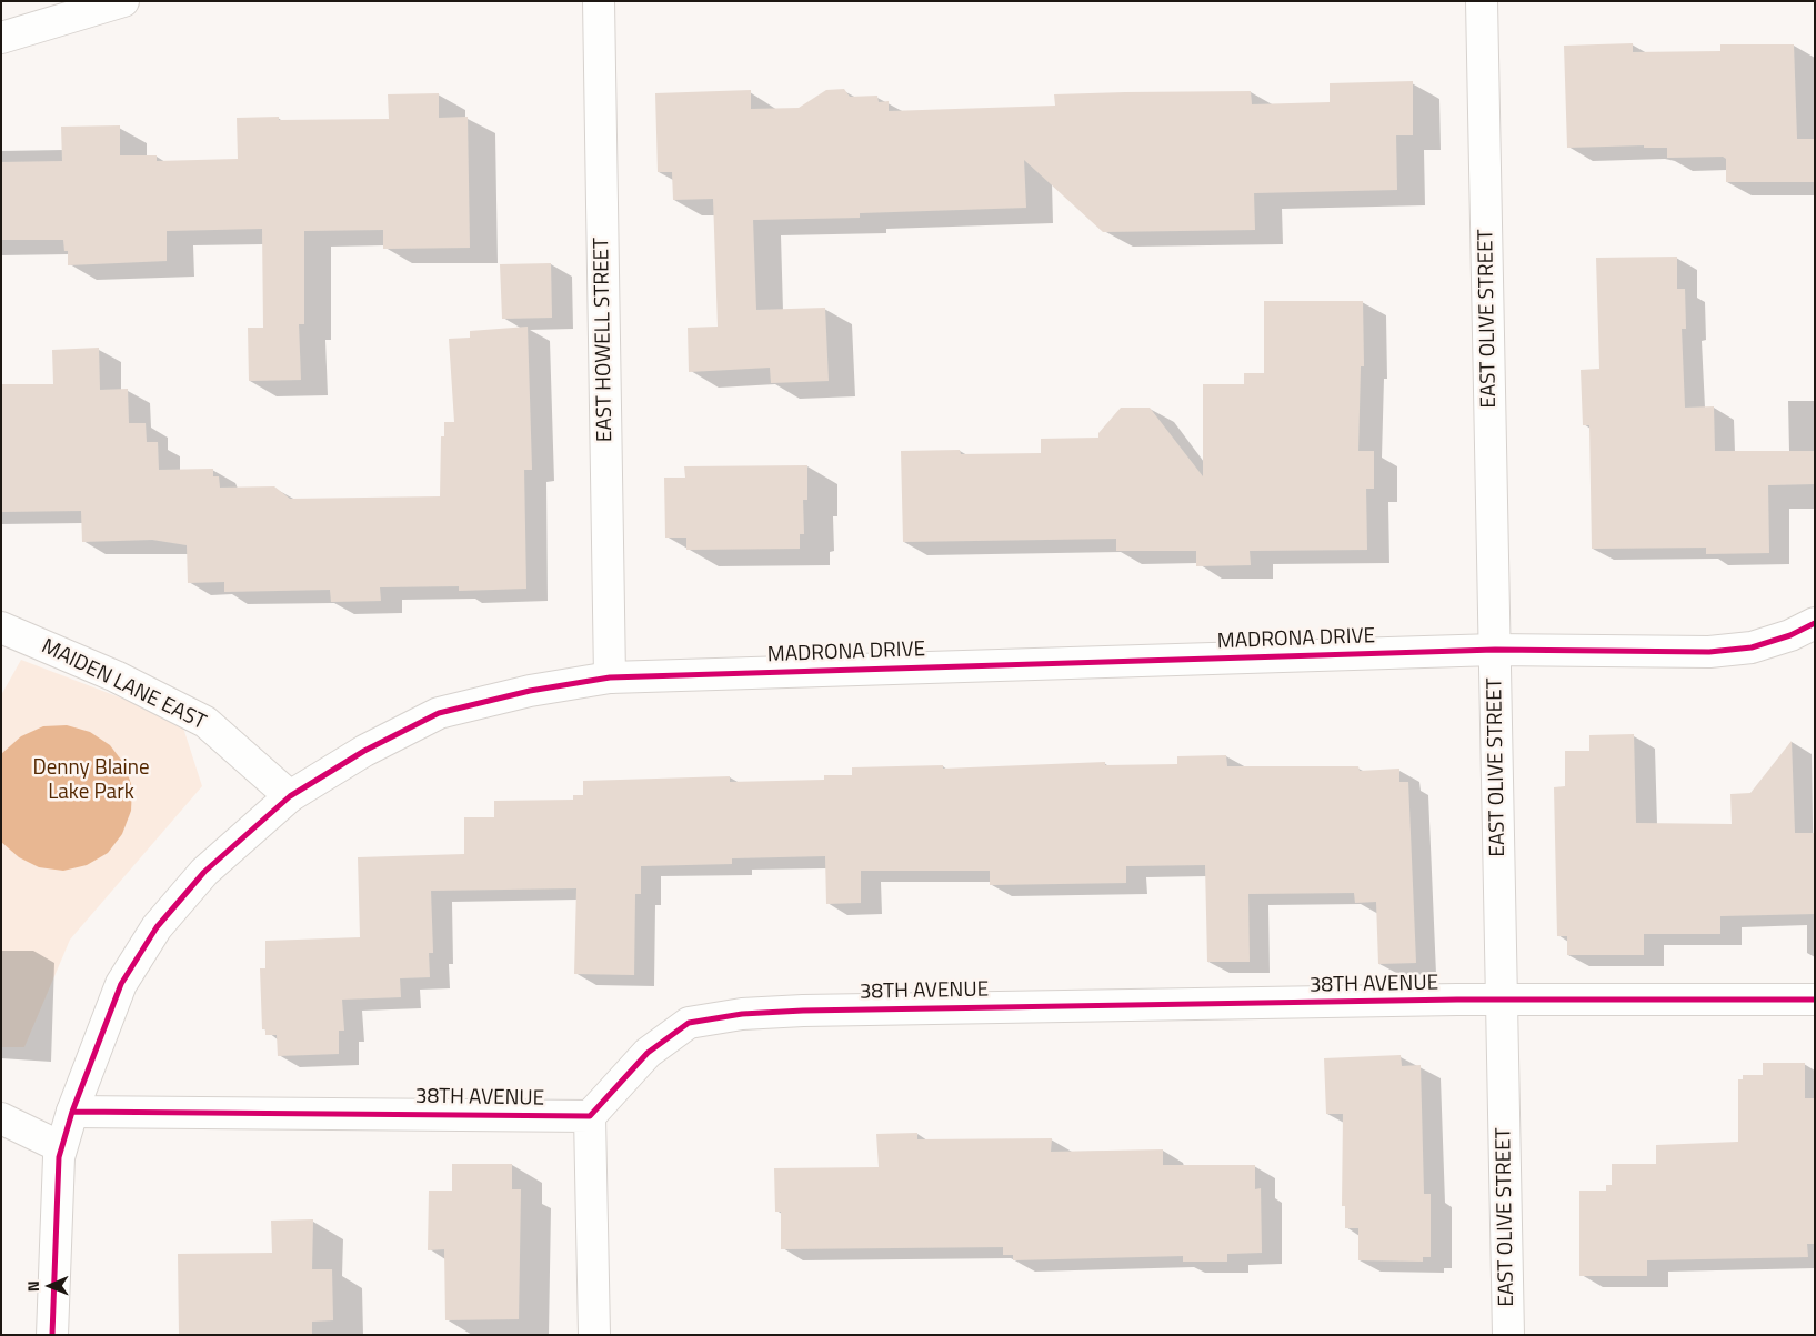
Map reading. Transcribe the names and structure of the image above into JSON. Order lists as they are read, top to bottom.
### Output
{
  "streets": {
    "street": [
      "EAST OLIVE STREET",
      "EAST HOWELL STREET",
      "MADRONA DRIVE",
      "MAIDEN LANE EAST",
      "38TH AVENUE"
    ]
  },
  "crossings": [
    ["EAST OLIVE STREET", "MADRONA DRIVE"],
    ["EAST OLIVE STREET", "38TH AVENUE"],
    ["EAST HOWELL STREET", "MADRONA DRIVE"],
    ["MADRONA DRIVE", "MAIDEN LANE EAST"],
    ["MADRONA DRIVE", "38TH AVENUE"]
  ],
  "parks": ["Denny Blaine Lake Park"],
  "north": "left"
}
